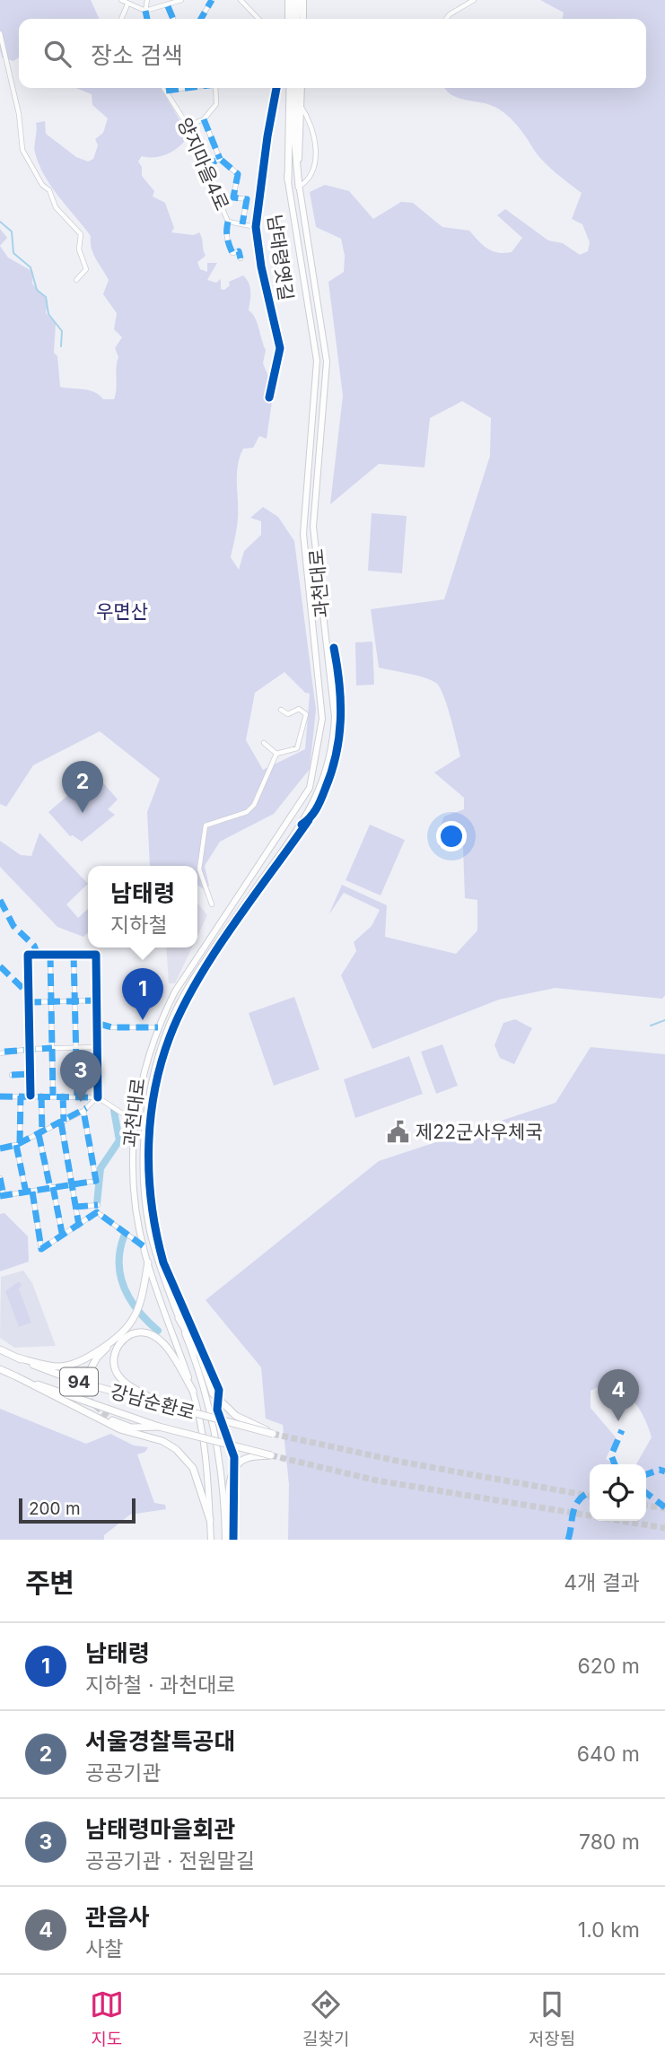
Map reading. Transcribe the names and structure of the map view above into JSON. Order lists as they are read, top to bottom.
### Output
{
  "streets": {
    "highway": ["94", "강남순환로"],
    "main road": ["과천대로"],
    "street": ["양지마을4로", "남태령옛길"]
  },
  "crossings": [
    ["양지마을4로", "남태령옛길"],
    ["과천대로", "강남순환로"]
  ],
  "parks": ["우면산"],
  "places": {
    "public building": ["제22군사우체국"]
  },
  "scale_bar": "200 m",
  "page": {
    "search": "장소 검색",
    "pins": [
      "2",
      "1",
      "3",
      "4"
    ],
    "popup": ["남태령", "지하철"],
    "scale": "200 m",
    "heading": ["주변", "4개 결과"],
    "list": [
      {
        "mark": "1",
        "name": "남태령",
        "note": "지하철 · 과천대로",
        "value": "620 m"
      },
      {
        "mark": "2",
        "name": "서울경찰특공대",
        "note": "공공기관",
        "value": "640 m"
      },
      {
        "mark": "3",
        "name": "남태령마을회관",
        "note": "공공기관 · 전원말길",
        "value": "780 m"
      },
      {
        "mark": "4",
        "name": "관음사",
        "note": "사찰",
        "value": "1.0 km"
      }
    ],
    "nav": ["지도", "길찾기", "저장됨"]
  }
}
